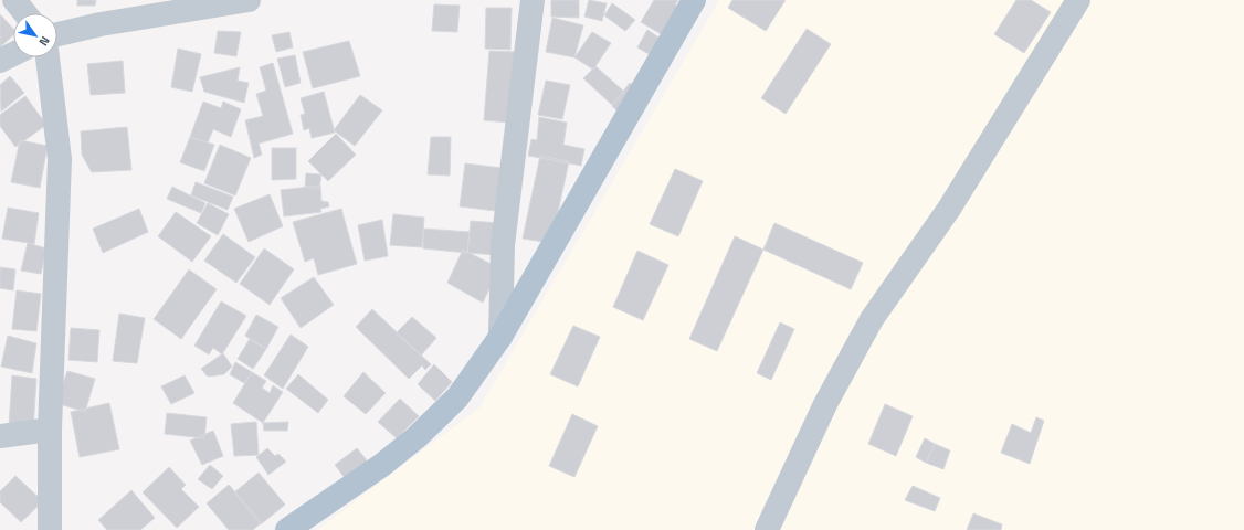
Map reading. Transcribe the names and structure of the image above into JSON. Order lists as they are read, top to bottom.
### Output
{
  "north": "bottom right"
}
